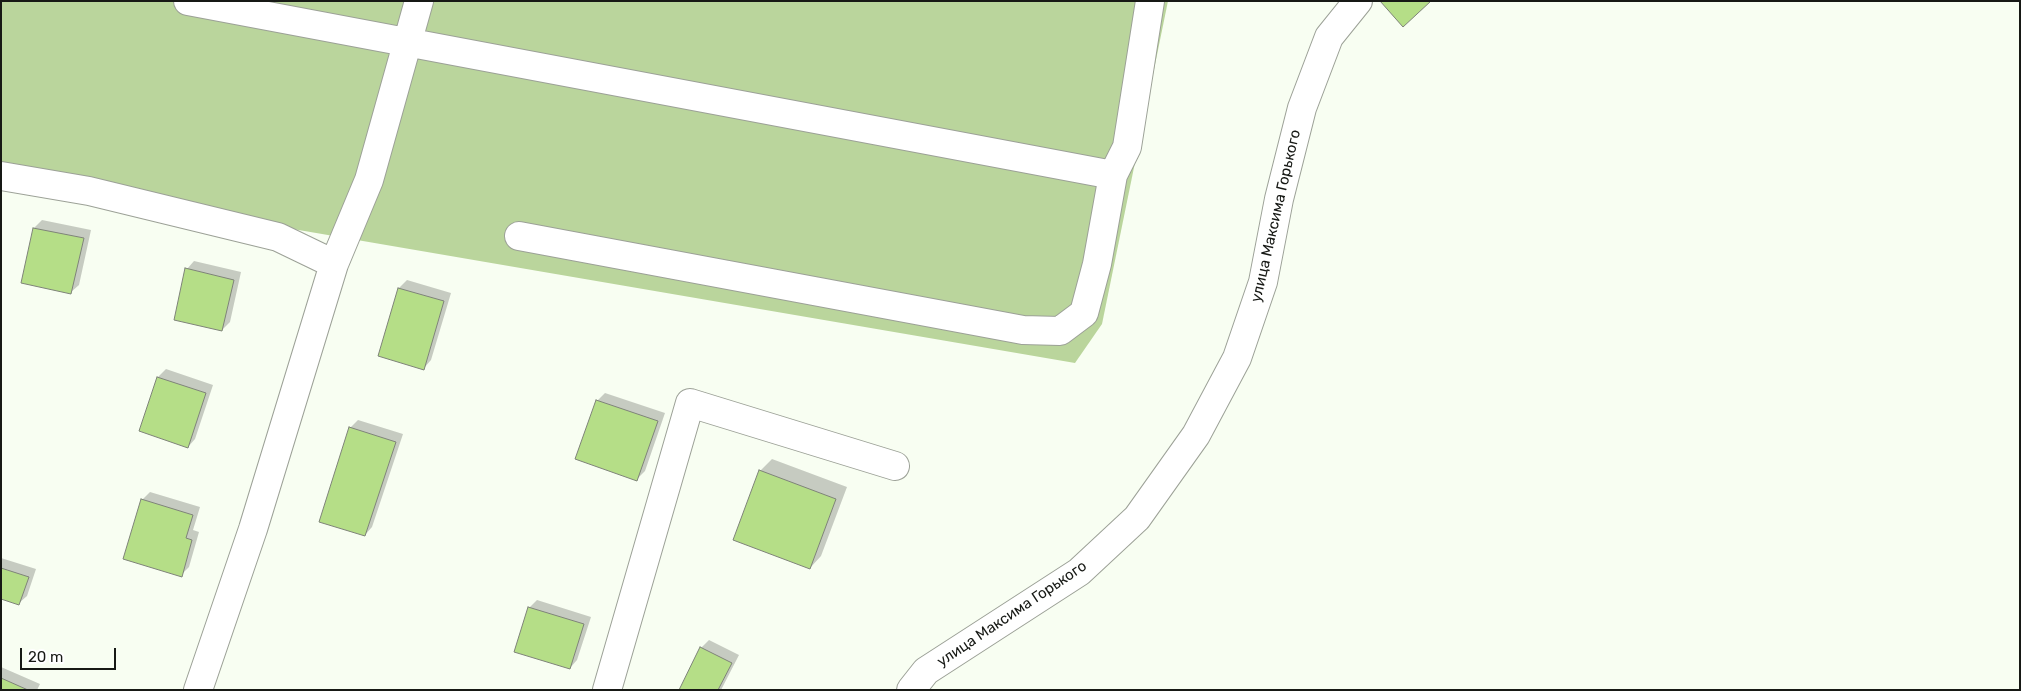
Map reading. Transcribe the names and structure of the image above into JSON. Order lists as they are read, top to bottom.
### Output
{
  "streets": {
    "street": ["улица Максима Горького"]
  },
  "scale_bar": "20 m"
}
